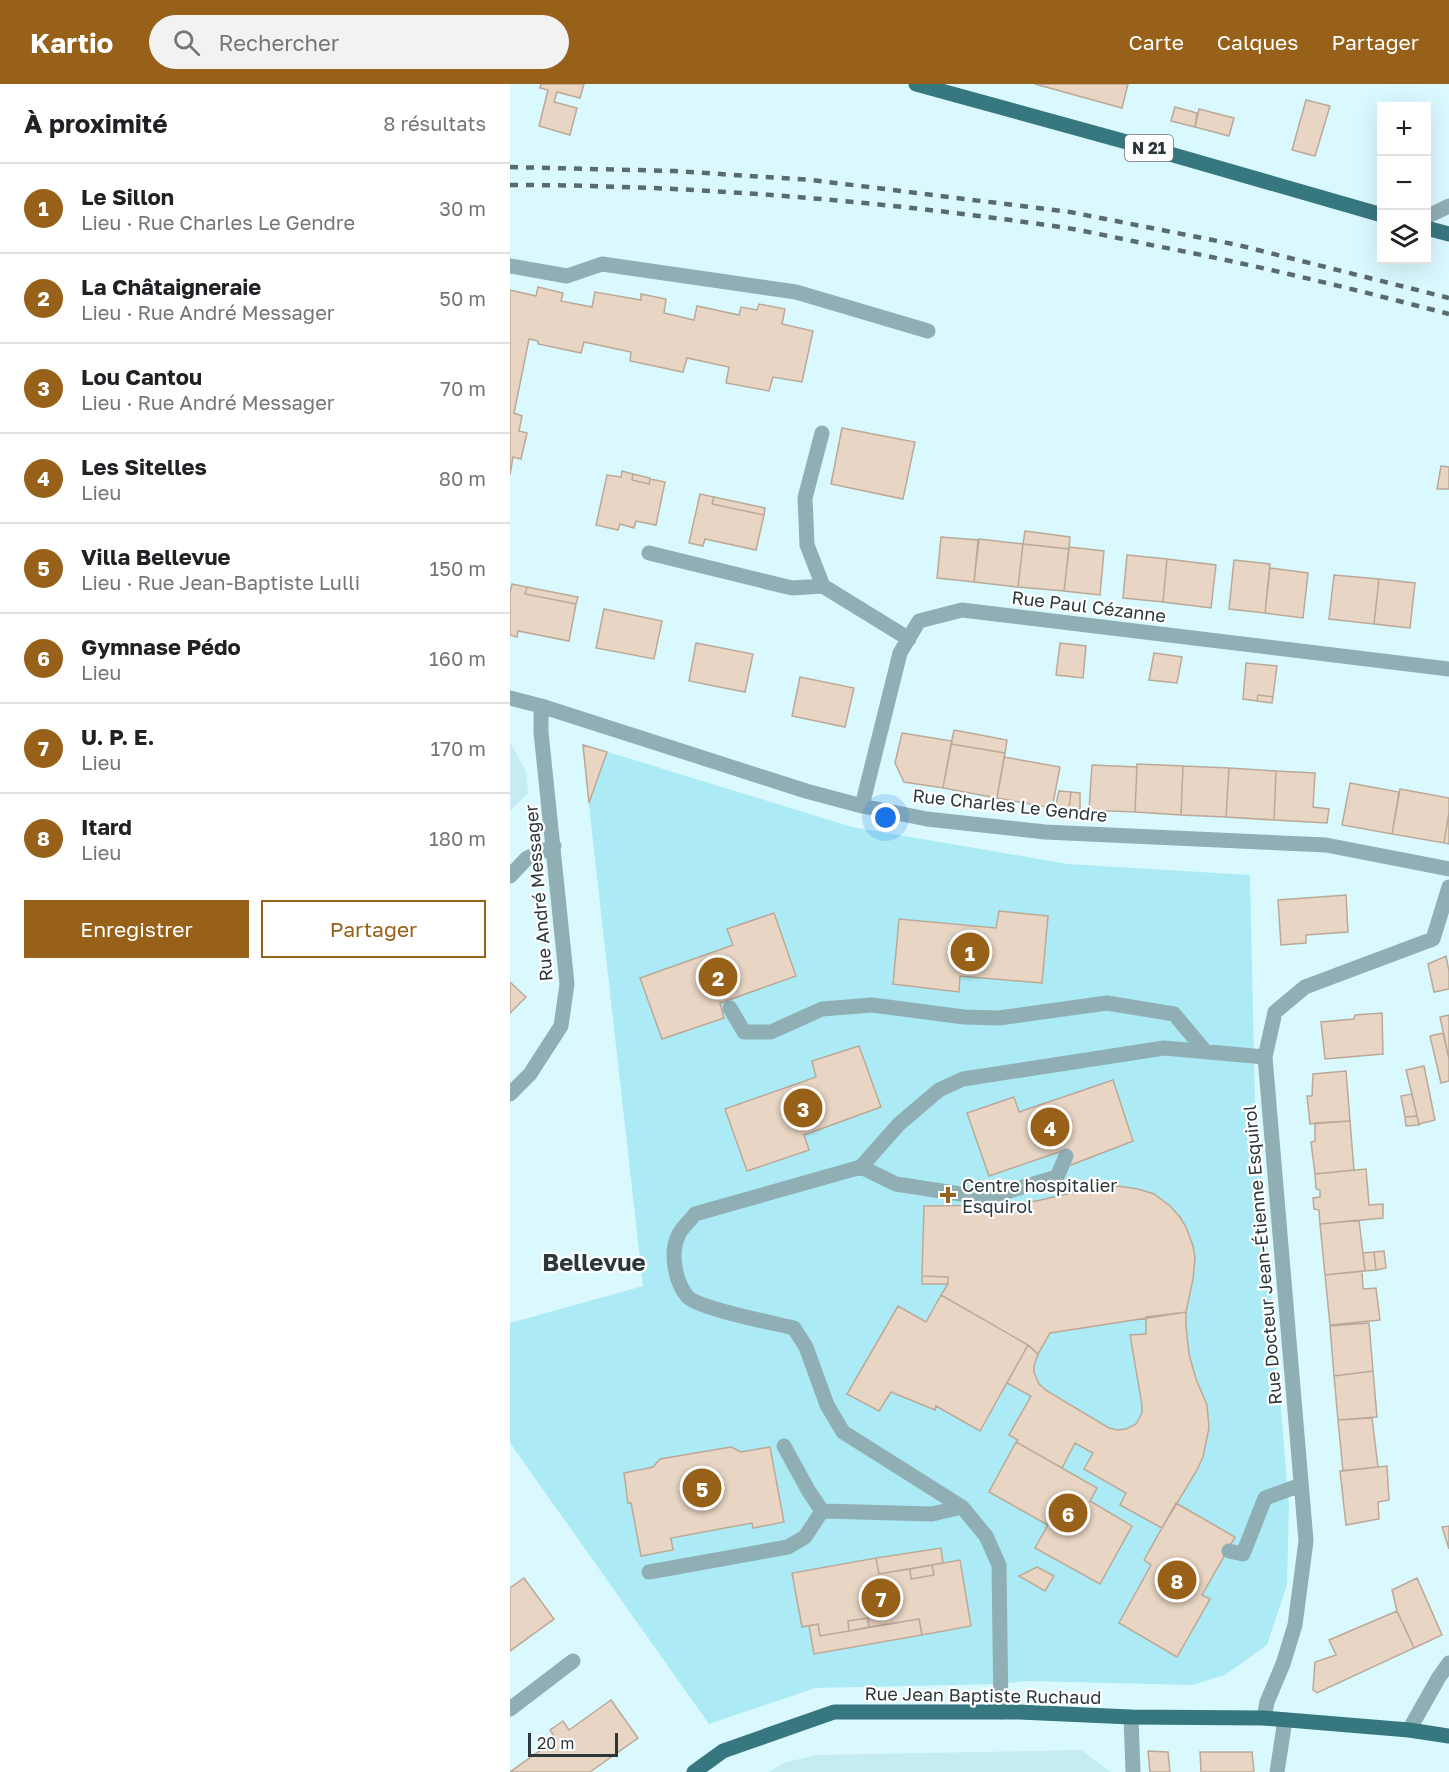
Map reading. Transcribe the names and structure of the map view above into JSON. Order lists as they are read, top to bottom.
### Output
{
  "streets": {
    "main road": ["N 21", "Rue Jean Baptiste Ruchaud"],
    "street": [
      "Rue Paul Cézanne",
      "Rue Charles Le Gendre",
      "Rue André Messager",
      "Rue Docteur Jean-Étienne Esquirol"
    ]
  },
  "crossings": [
    ["Rue Paul Cézanne", "Rue Charles Le Gendre"],
    ["Rue Charles Le Gendre", "Rue André Messager"],
    ["Rue Docteur Jean-Étienne Esquirol", "Rue Jean Baptiste Ruchaud"]
  ],
  "districts": ["Bellevue"],
  "places": {
    "health": ["Centre hospitalier Esquirol"]
  },
  "scale_bar": "20 m",
  "page": {
    "header": "Kartio",
    "search": "Rechercher",
    "nav": ["Carte", "Calques", "Partager"],
    "heading": ["À proximité", "8 résultats"],
    "map_buttons": ["+", "−"],
    "list": [
      {
        "mark": "1",
        "name": "Le Sillon",
        "note": "Lieu · Rue Charles Le Gendre",
        "value": "30 m"
      },
      {
        "mark": "2",
        "name": "La Châtaigneraie",
        "note": "Lieu · Rue André Messager",
        "value": "50 m"
      },
      {
        "mark": "3",
        "name": "Lou Cantou",
        "note": "Lieu · Rue André Messager",
        "value": "70 m"
      },
      {
        "mark": "4",
        "name": "Les Sitelles",
        "note": "Lieu",
        "value": "80 m"
      },
      {
        "mark": "5",
        "name": "Villa Bellevue",
        "note": "Lieu · Rue Jean-Baptiste Lulli",
        "value": "150 m"
      },
      {
        "mark": "6",
        "name": "Gymnase Pédo",
        "note": "Lieu",
        "value": "160 m"
      },
      {
        "mark": "7",
        "name": "U. P. E.",
        "note": "Lieu",
        "value": "170 m"
      },
      {
        "mark": "8",
        "name": "Itard",
        "note": "Lieu",
        "value": "180 m"
      }
    ],
    "buttons": ["Enregistrer", "Partager"],
    "pins": [
      "1",
      "2",
      "3",
      "4",
      "5",
      "6",
      "8",
      "7"
    ],
    "scale": "20 m"
  }
}
